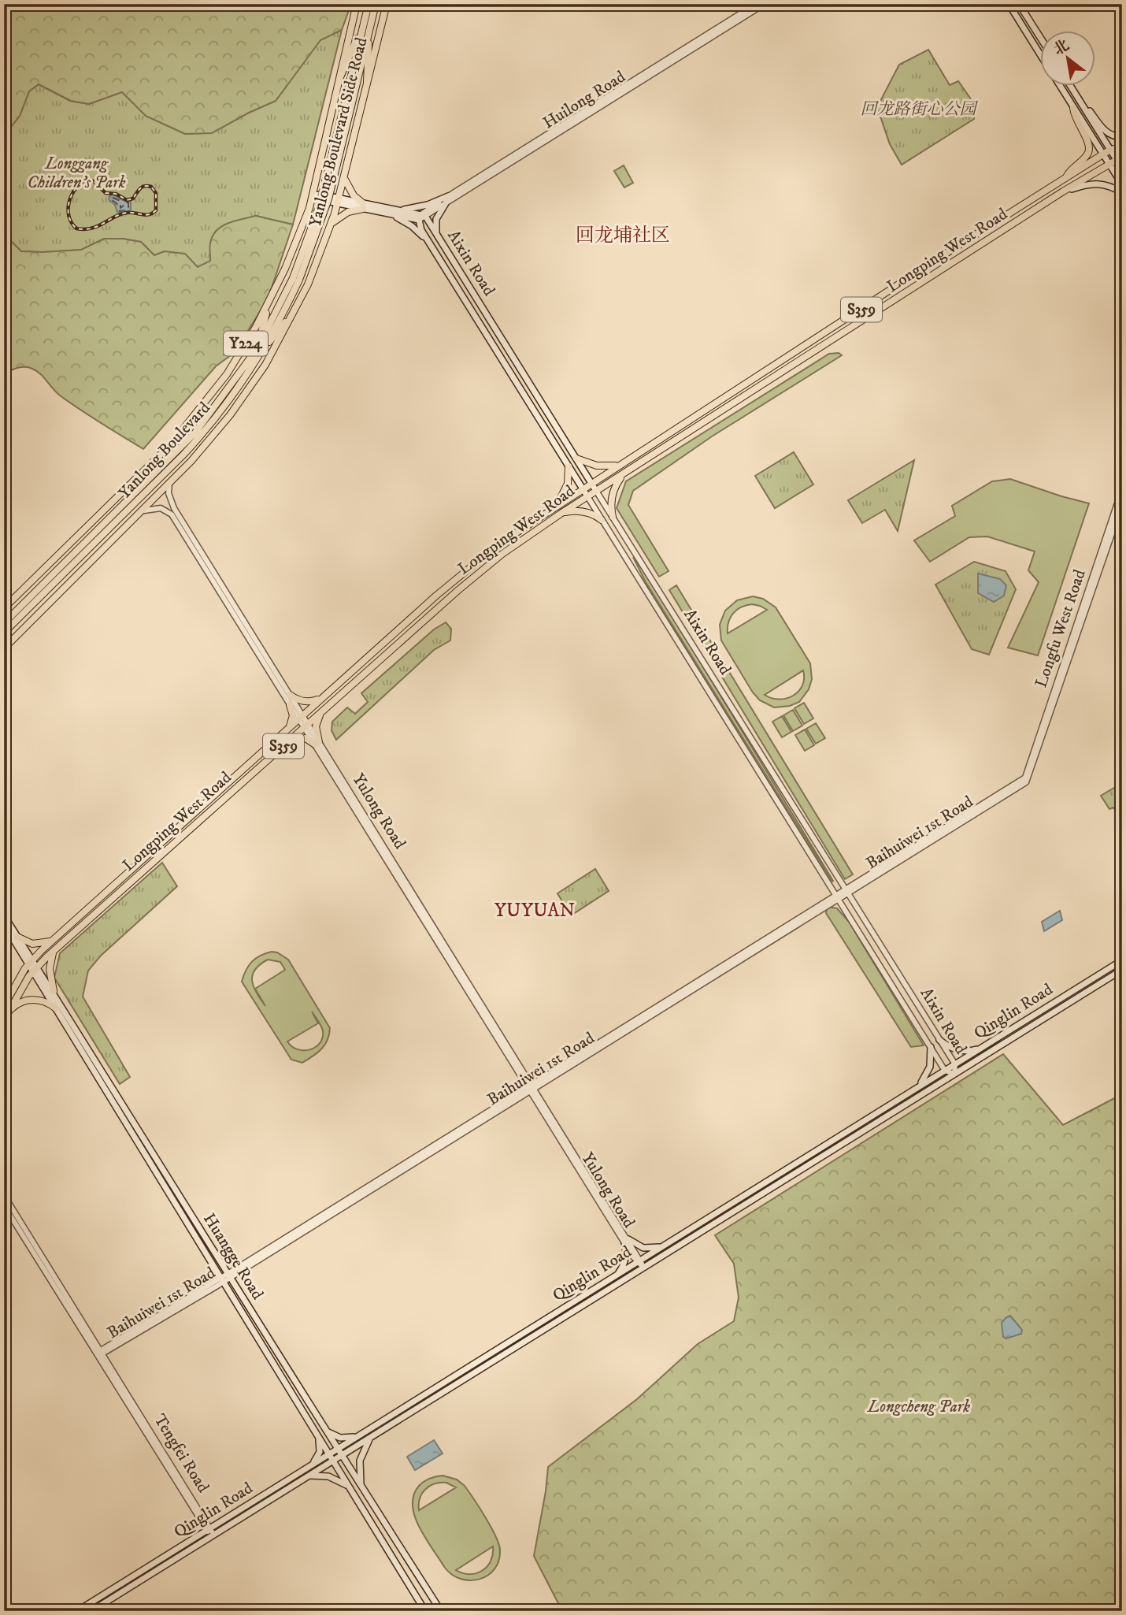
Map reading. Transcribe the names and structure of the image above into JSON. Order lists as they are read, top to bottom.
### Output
{
  "streets": {
    "main road": [
      "Yanlong Boulevard Side Road",
      "Longping West Road",
      "Aixin Road",
      "S359",
      "Y224",
      "Yanlong Boulevard",
      "Qinglin Road",
      "Huangge Road"
    ],
    "street": [
      "Huilong Road",
      "Longfu West Road",
      "Yulong Road",
      "Baihuiwei 1st Road",
      "Tengfei Road"
    ]
  },
  "crossings": [
    ["Huilong Road", "Aixin Road"],
    ["Yanlong Boulevard Side Road", "Yulong Road"],
    ["Longping West Road", "Aixin Road"],
    ["Longping West Road", "Yulong Road"],
    ["Longping West Road", "Huangge Road"],
    ["Aixin Road", "Baihuiwei 1st Road"],
    ["Aixin Road", "Qinglin Road"],
    ["Longfu West Road", "Baihuiwei 1st Road"],
    ["Yulong Road", "Baihuiwei 1st Road"],
    ["Yulong Road", "Qinglin Road"],
    ["Baihuiwei 1st Road", "Huangge Road"],
    ["Baihuiwei 1st Road", "Tengfei Road"],
    ["Qinglin Road", "Huangge Road"],
    ["Qinglin Road", "Tengfei Road"]
  ],
  "districts": ["回龙埔社区", "YUYUAN"],
  "parks": ["回龙路街心公园", "Longgang Children's Park", "Longcheng Park"],
  "north": "top left"
}
